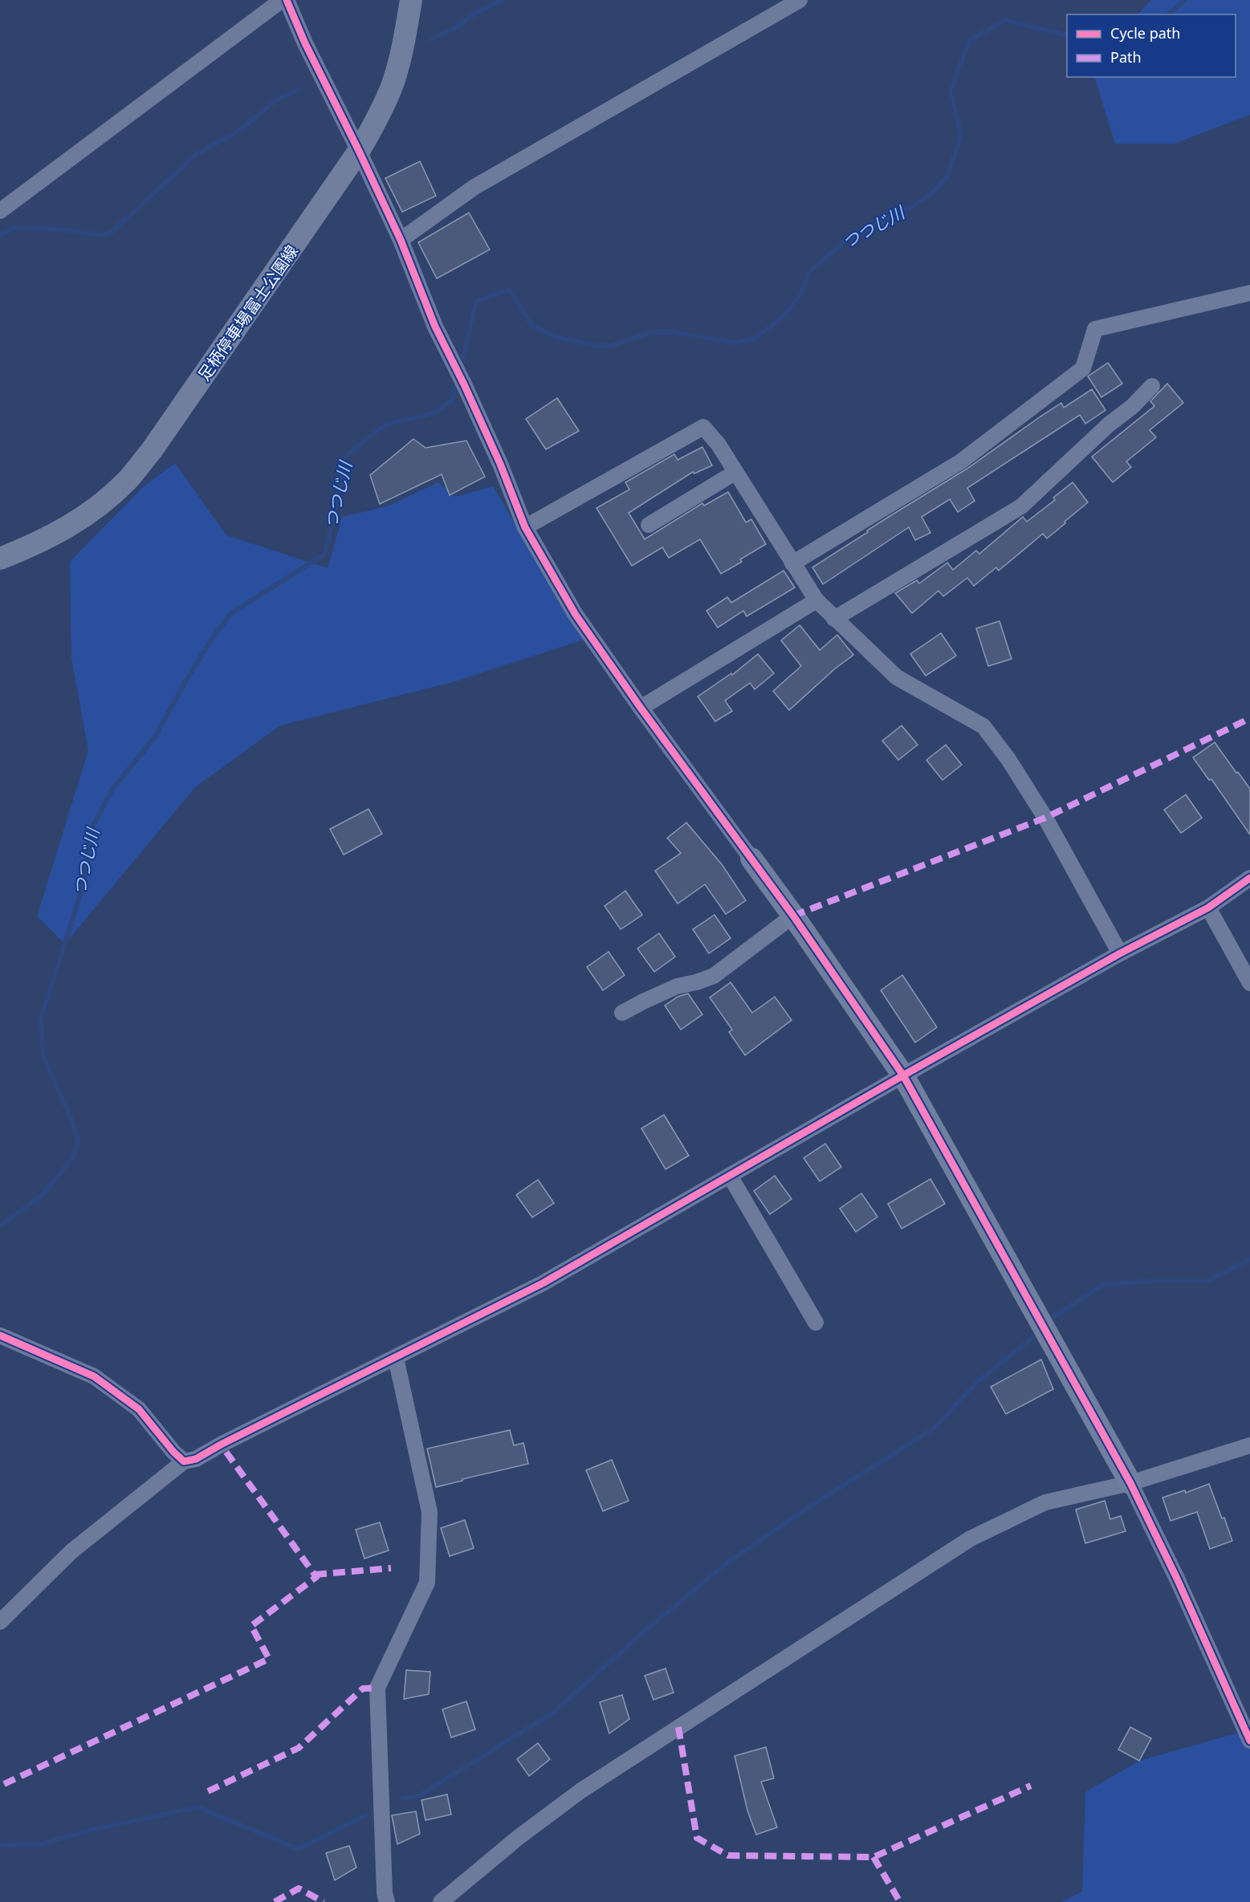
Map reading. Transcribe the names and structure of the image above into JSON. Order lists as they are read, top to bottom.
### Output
{
  "streets": {
    "street": ["足柄停車場富士公園線"]
  },
  "water": ["つつじ川"],
  "legend": ["Cycle path", "Path"]
}
